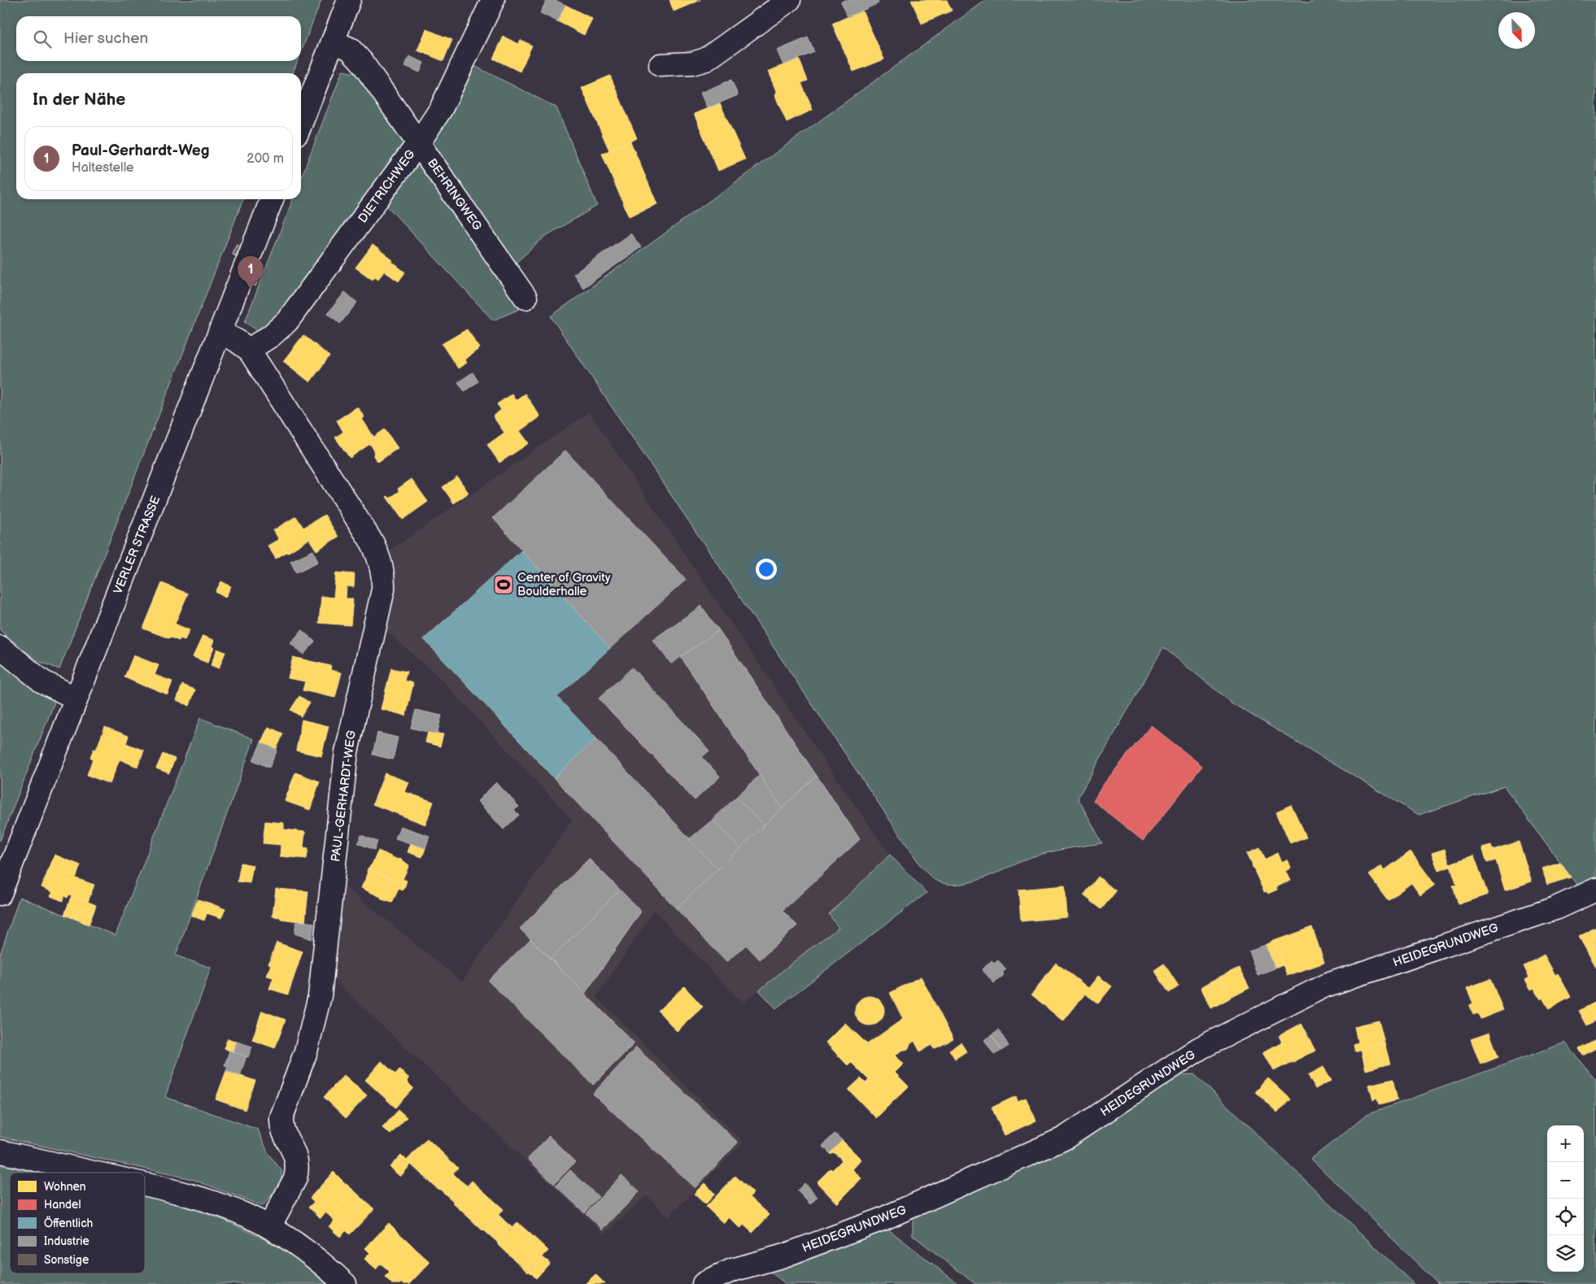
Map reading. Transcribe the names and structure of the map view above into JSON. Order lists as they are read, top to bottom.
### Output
{
  "streets": {
    "street": [
      "DIETRICHWEG",
      "BEHRINGWEG",
      "VERLER STRASSE",
      "PAUL-GERHARDT-WEG",
      "HEIDEGRUNDWEG"
    ]
  },
  "crossings": [
    ["DIETRICHWEG", "BEHRINGWEG"],
    ["DIETRICHWEG", "PAUL-GERHARDT-WEG"],
    ["VERLER STRASSE", "PAUL-GERHARDT-WEG"]
  ],
  "places": {
    "sports": ["Center of Gravity Boulderhalle"]
  },
  "legend": [
    "Wohnen",
    "Handel",
    "Öffentlich",
    "Industrie",
    "Sonstige"
  ],
  "north": "bottom right",
  "page": {
    "search": "Hier suchen",
    "heading": "In der Nähe",
    "list": [
      {
        "mark": "1",
        "name": "Paul-Gerhardt-Weg",
        "note": "Haltestelle",
        "value": "200 m"
      }
    ],
    "pins": "1",
    "map_buttons": ["+", "−"]
  }
}
